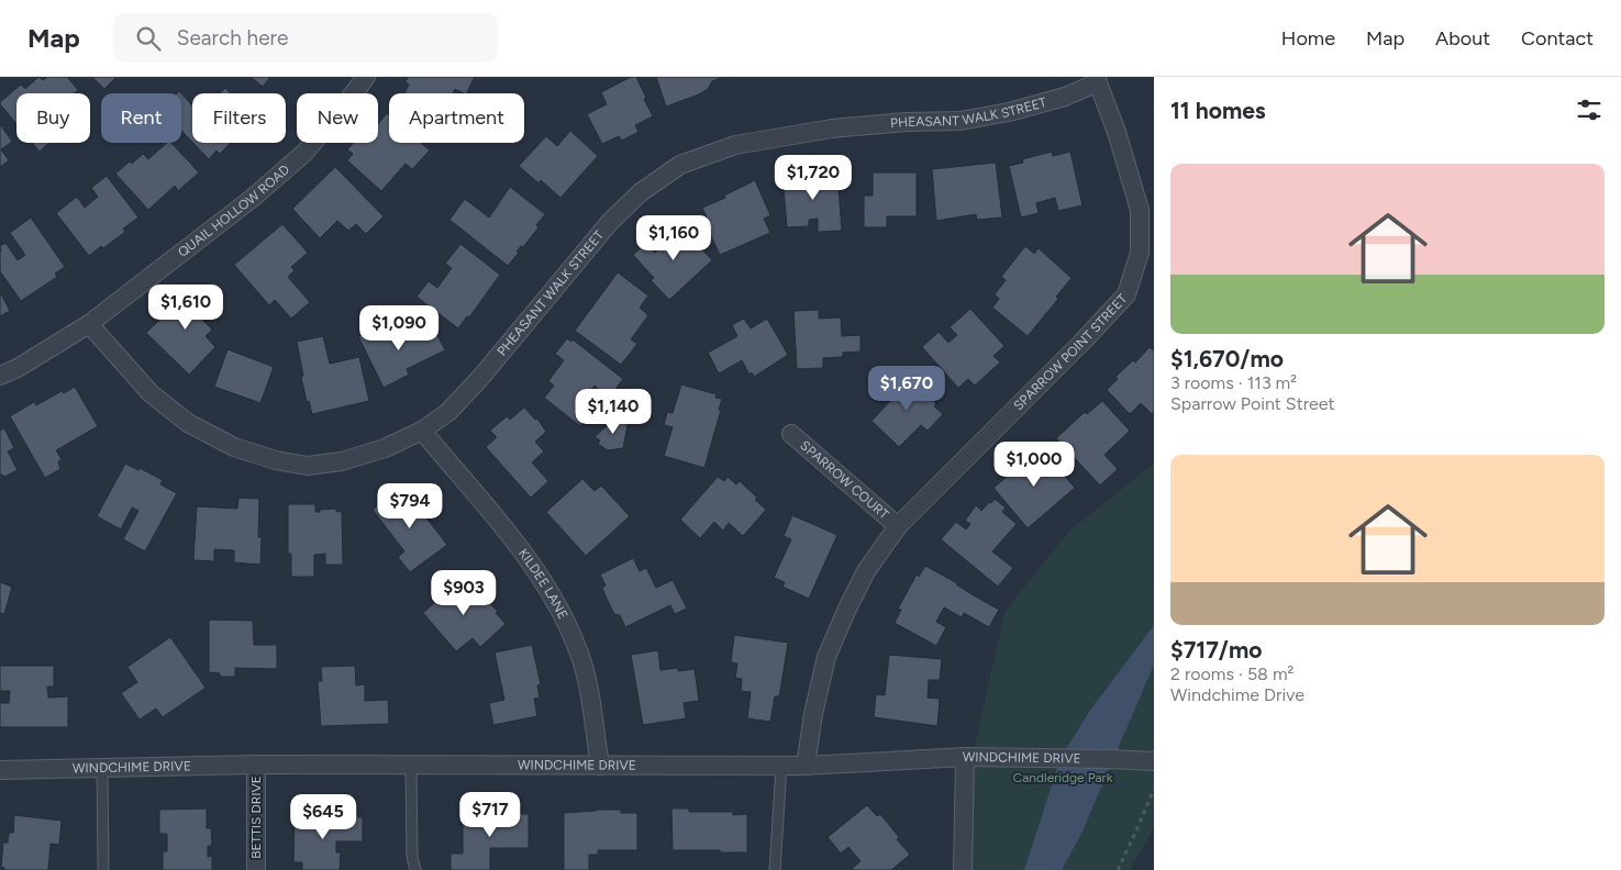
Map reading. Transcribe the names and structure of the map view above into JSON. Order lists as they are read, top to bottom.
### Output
{
  "streets": {
    "street": [
      "PHEASANT WALK STREET",
      "QUAIL HOLLOW ROAD",
      "SPARROW POINT STREET",
      "SPARROW COURT",
      "KILDEE LANE",
      "WINDCHIME DRIVE",
      "BETTIS DRIVE"
    ]
  },
  "crossings": [
    ["PHEASANT WALK STREET", "QUAIL HOLLOW ROAD"],
    ["PHEASANT WALK STREET", "SPARROW POINT STREET"],
    ["PHEASANT WALK STREET", "KILDEE LANE"],
    ["SPARROW POINT STREET", "SPARROW COURT"],
    ["SPARROW POINT STREET", "WINDCHIME DRIVE"],
    ["KILDEE LANE", "WINDCHIME DRIVE"],
    ["WINDCHIME DRIVE", "BETTIS DRIVE"]
  ],
  "parks": ["Candleridge Park"],
  "page": {
    "header": "Map",
    "search": "Search here",
    "nav": [
      "Home",
      "Map",
      "About",
      "Contact"
    ],
    "heading": "11 homes",
    "chip": [
      "Buy",
      "Rent",
      "Filters",
      "New",
      "Apartment"
    ],
    "list": [
      {
        "name": "$1,670/mo",
        "note": "3 rooms · 113 m² · Sparrow Point Street"
      },
      {
        "name": "$717/mo",
        "note": "2 rooms · 58 m² · Windchime Drive"
      }
    ],
    "price": [
      "$1,720",
      "$1,160",
      "$1,610",
      "$1,090",
      "$1,670",
      "$1,140",
      "$1,000",
      "$794",
      "$903",
      "$717",
      "$645"
    ]
  }
}
